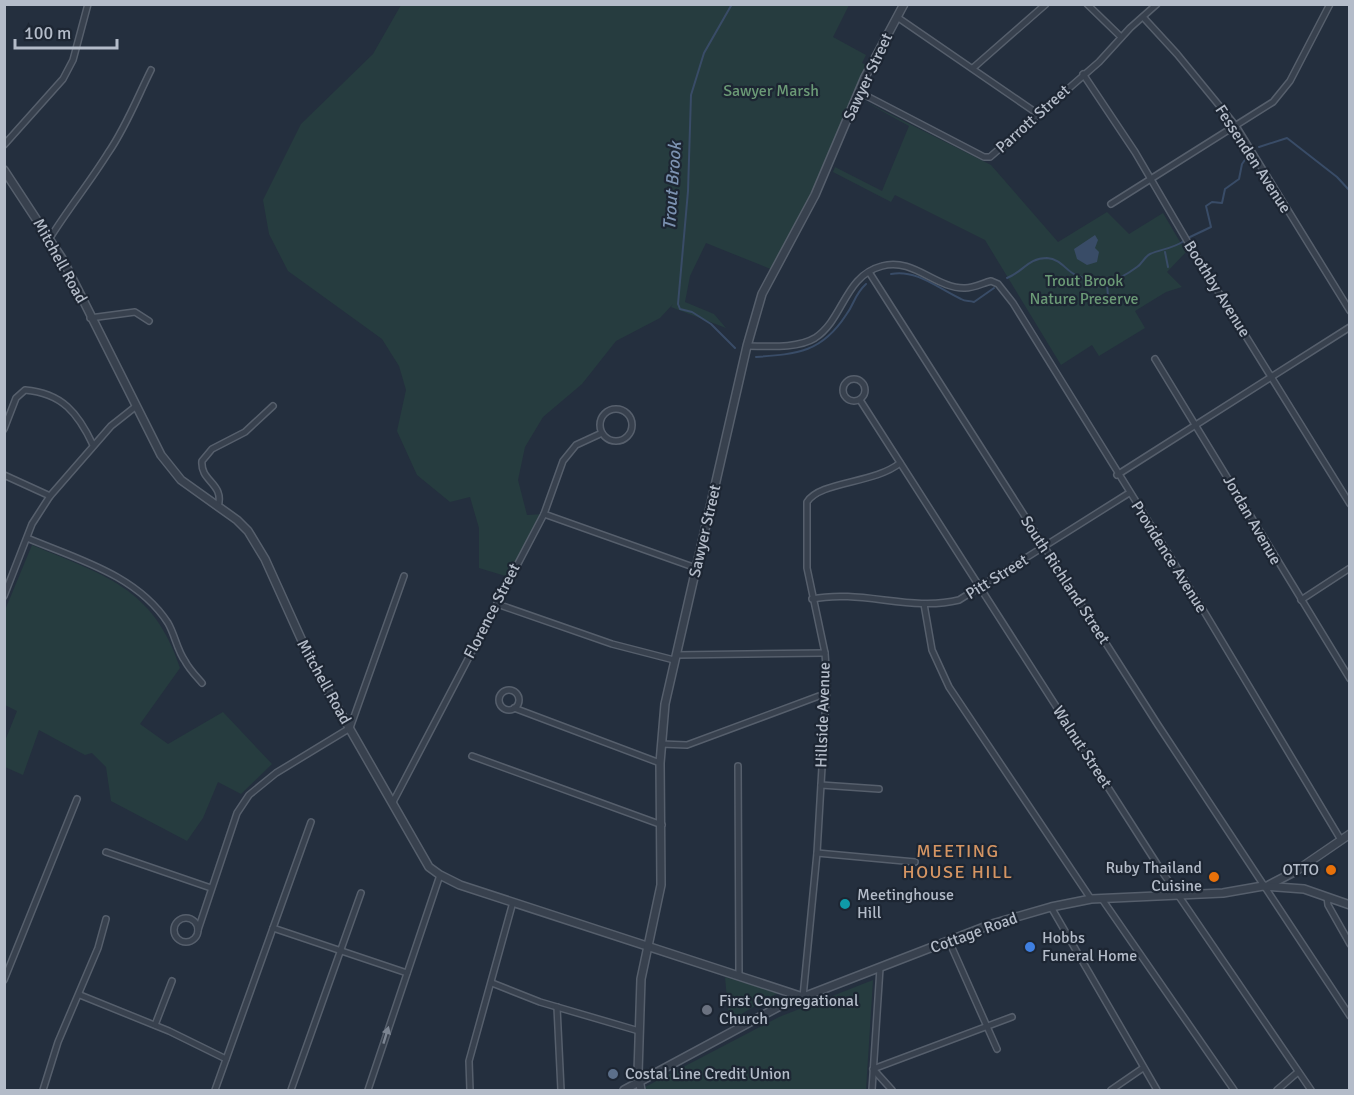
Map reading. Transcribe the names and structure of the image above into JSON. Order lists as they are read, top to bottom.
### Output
{
  "streets": {
    "street": [
      "Sawyer Street",
      "Parrott Street",
      "Fessenden Avenue",
      "Mitchell Road",
      "Boothby Avenue",
      "Jordan Avenue",
      "Providence Avenue",
      "Pitt Street",
      "South Richland Street",
      "Florence Street",
      "Hillside Avenue",
      "Walnut Street",
      "Cottage Road"
    ]
  },
  "crossings": [
    ["Sawyer Street", "Parrott Street"],
    ["Sawyer Street", "Mitchell Road"],
    ["Sawyer Street", "Cottage Road"],
    ["Parrott Street", "Fessenden Avenue"],
    ["Parrott Street", "Boothby Avenue"],
    ["Mitchell Road", "Florence Street"],
    ["Mitchell Road", "Hillside Avenue"],
    ["Mitchell Road", "Cottage Road"],
    ["Providence Avenue", "Pitt Street"],
    ["Providence Avenue", "South Richland Street"],
    ["Pitt Street", "South Richland Street"],
    ["Pitt Street", "Hillside Avenue"],
    ["Pitt Street", "Walnut Street"],
    ["South Richland Street", "Cottage Road"],
    ["Hillside Avenue", "Walnut Street"],
    ["Hillside Avenue", "Cottage Road"],
    ["Walnut Street", "Cottage Road"]
  ],
  "districts": ["MEETING HOUSE HILL"],
  "water": ["Trout Brook"],
  "parks": ["Sawyer Marsh", "Trout Brook Nature Preserve"],
  "places": [
    "OTTO",
    "Ruby Thailand Cuisine",
    "Meetinghouse Hill",
    "Hobbs Funeral Home",
    "First Congregational Church",
    "Costal Line Credit Union"
  ],
  "scale_bar": "100 m"
}
